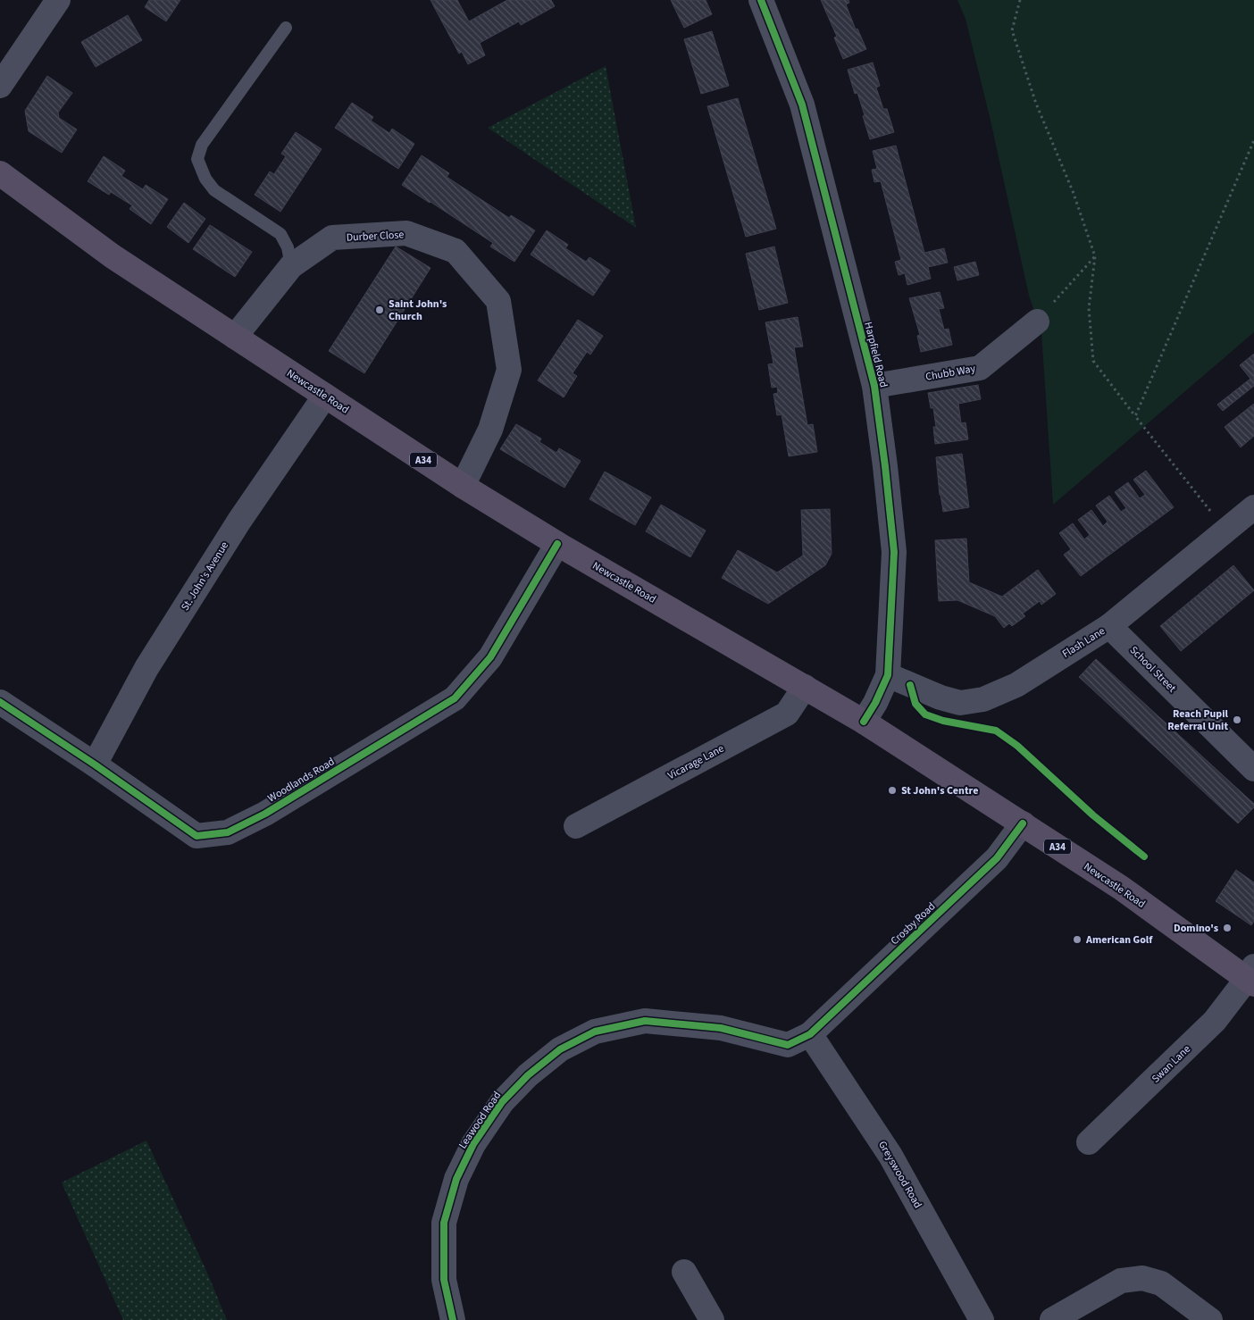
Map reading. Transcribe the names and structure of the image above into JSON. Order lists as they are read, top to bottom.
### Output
{
  "streets": {
    "highway": ["Newcastle Road", "A34"],
    "street": [
      "Durber Close",
      "Harpfield Road",
      "Chubb Way",
      "St. John's Avenue",
      "Flash Lane",
      "School Street",
      "Vicarage Lane",
      "Woodlands Road",
      "Crosby Road",
      "Swan Lane",
      "Leawood Road",
      "Greyswood Road"
    ]
  },
  "crossings": [
    ["Durber Close", "Newcastle Road"],
    ["Harpfield Road", "Chubb Way"],
    ["Harpfield Road", "Newcastle Road"],
    ["Harpfield Road", "Flash Lane"],
    ["Newcastle Road", "St. John's Avenue"],
    ["Newcastle Road", "Vicarage Lane"],
    ["Newcastle Road", "Woodlands Road"],
    ["Newcastle Road", "Crosby Road"],
    ["Newcastle Road", "Swan Lane"],
    ["St. John's Avenue", "Woodlands Road"],
    ["Flash Lane", "School Street"],
    ["Crosby Road", "Leawood Road"],
    ["Crosby Road", "Greyswood Road"],
    ["Leawood Road", "Greyswood Road"]
  ],
  "places": [
    "Saint John's Church",
    "Reach Pupil Referral Unit",
    "St John's Centre",
    "Domino's",
    "American Golf"
  ]
}
